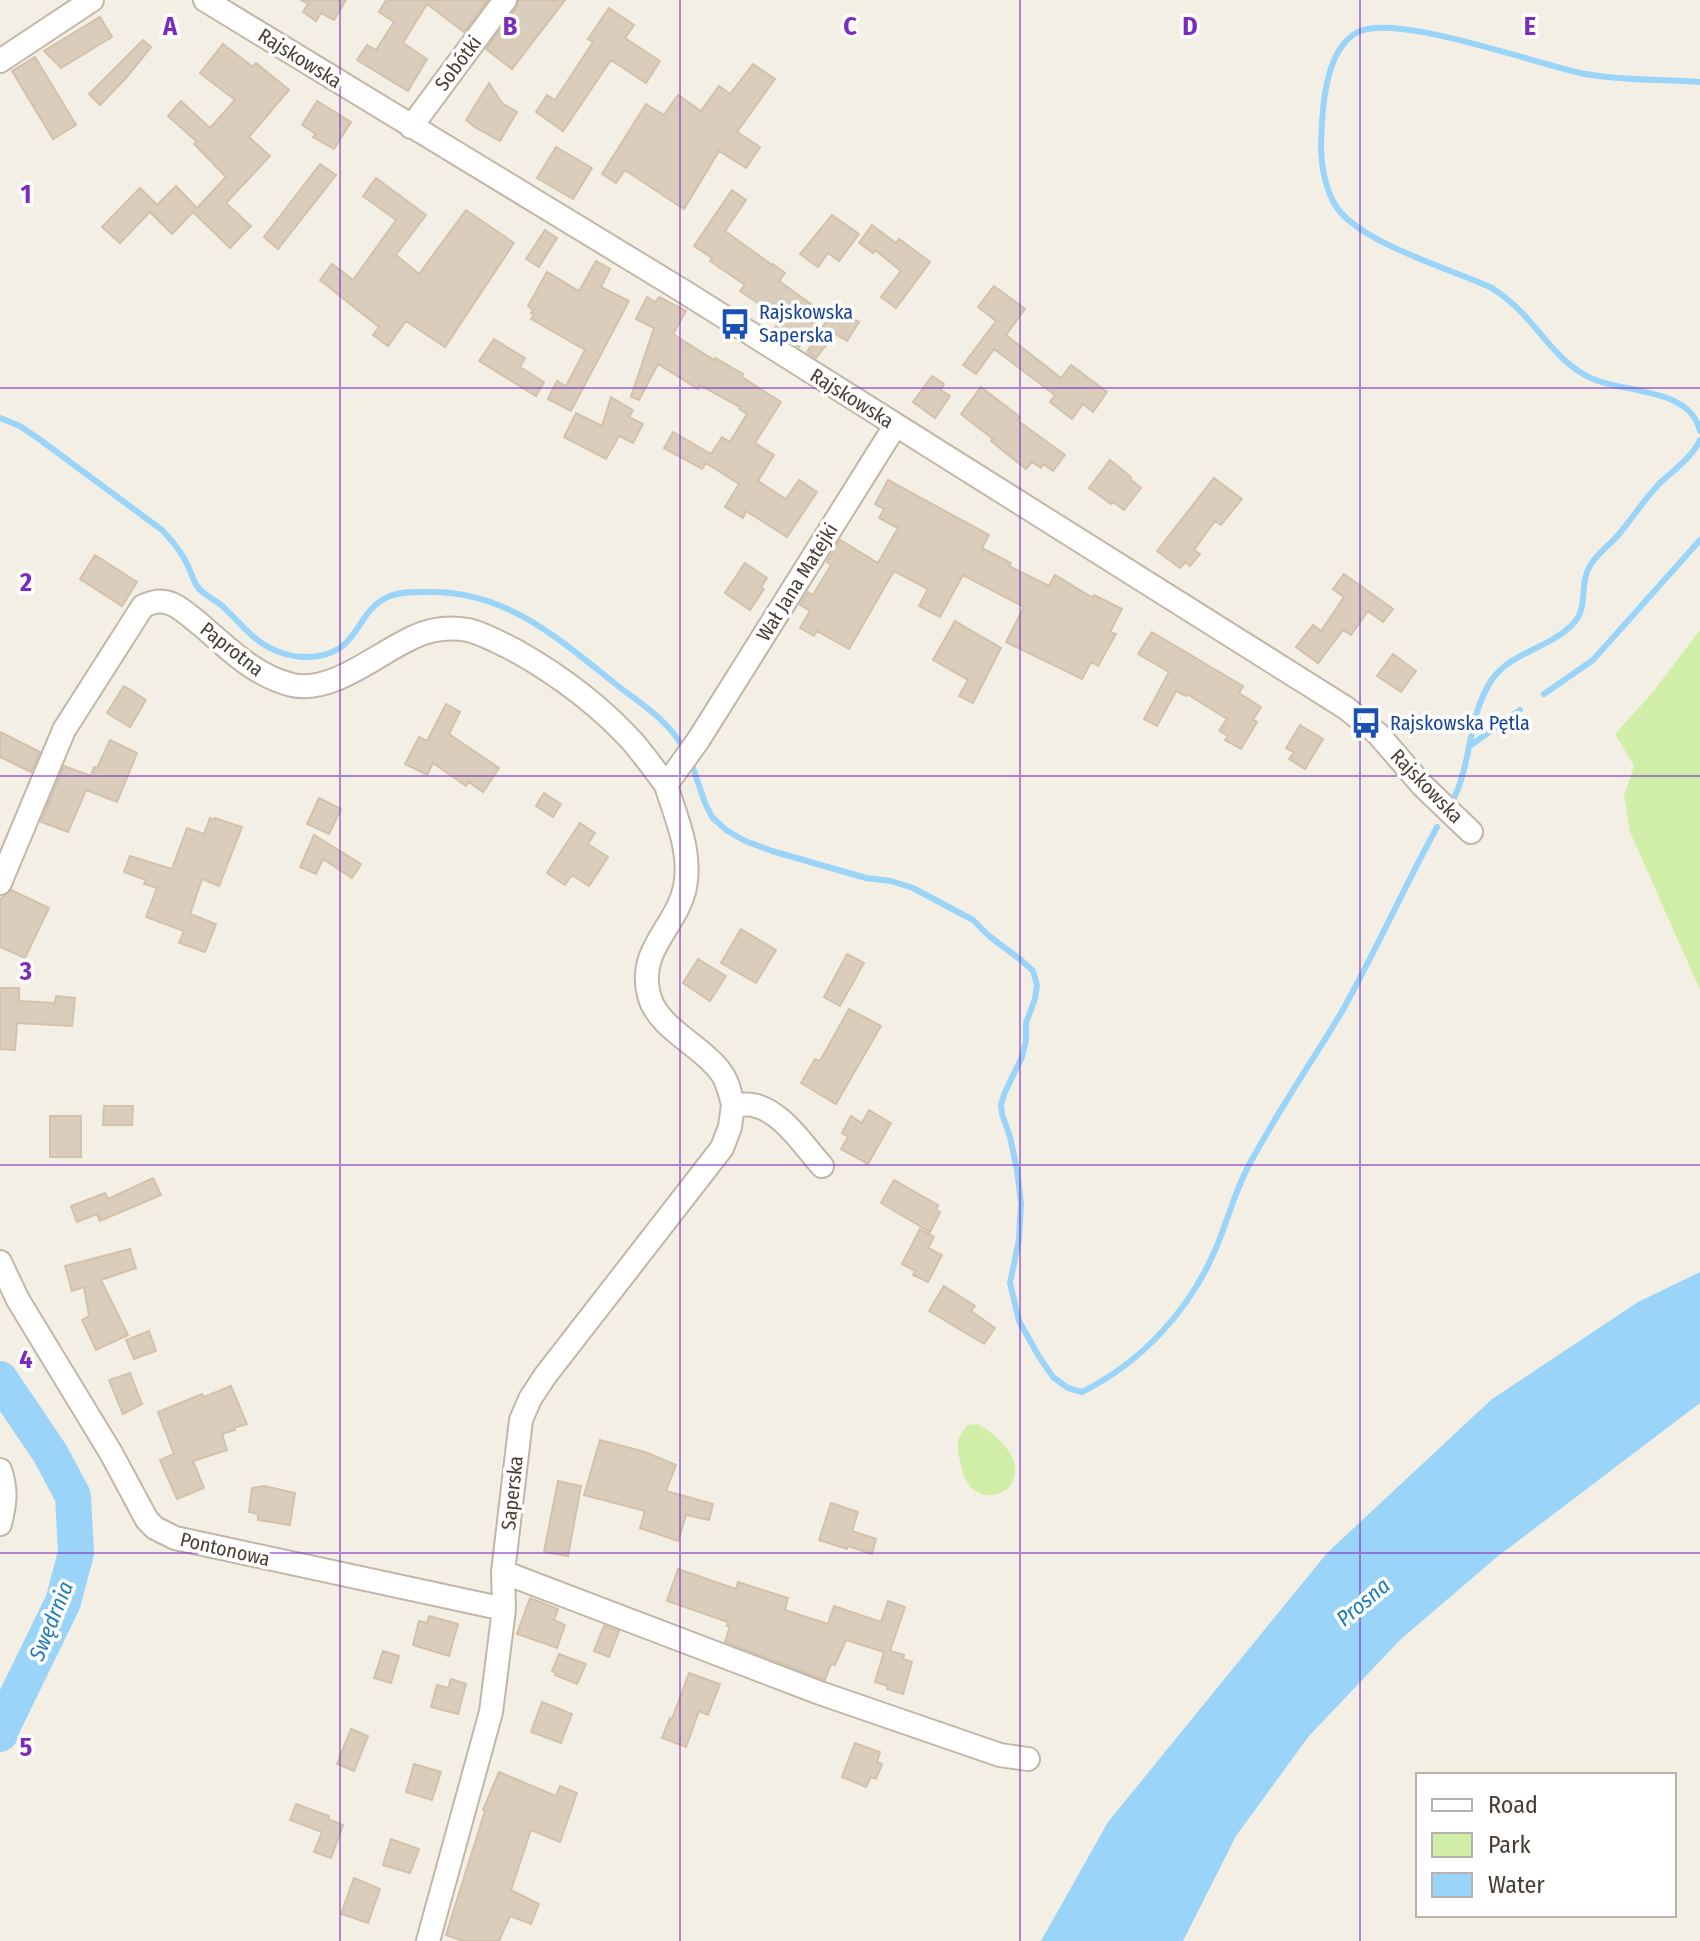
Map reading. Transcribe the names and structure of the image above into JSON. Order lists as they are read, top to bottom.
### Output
{
  "streets": {
    "street": [
      "Rajskowska",
      "Sobótki",
      "Wał Jana Matejki",
      "Paprotna",
      "Saperska",
      "Pontonowa"
    ]
  },
  "crossings": [
    ["Rajskowska", "Sobótki"],
    ["Rajskowska", "Wał Jana Matejki"],
    ["Wał Jana Matejki", "Paprotna"],
    ["Saperska", "Pontonowa"]
  ],
  "water": ["Prosna", "Swędrnia"],
  "places": {
    "bus stop": ["Rajskowska Saperska", "Rajskowska Pętla"]
  },
  "legend": ["Road", "Park", "Water"],
  "grid": {
    "columns": [
      "A",
      "B",
      "C",
      "D",
      "E"
    ],
    "rows": [
      "1",
      "2",
      "3",
      "4",
      "5"
    ]
  }
}
